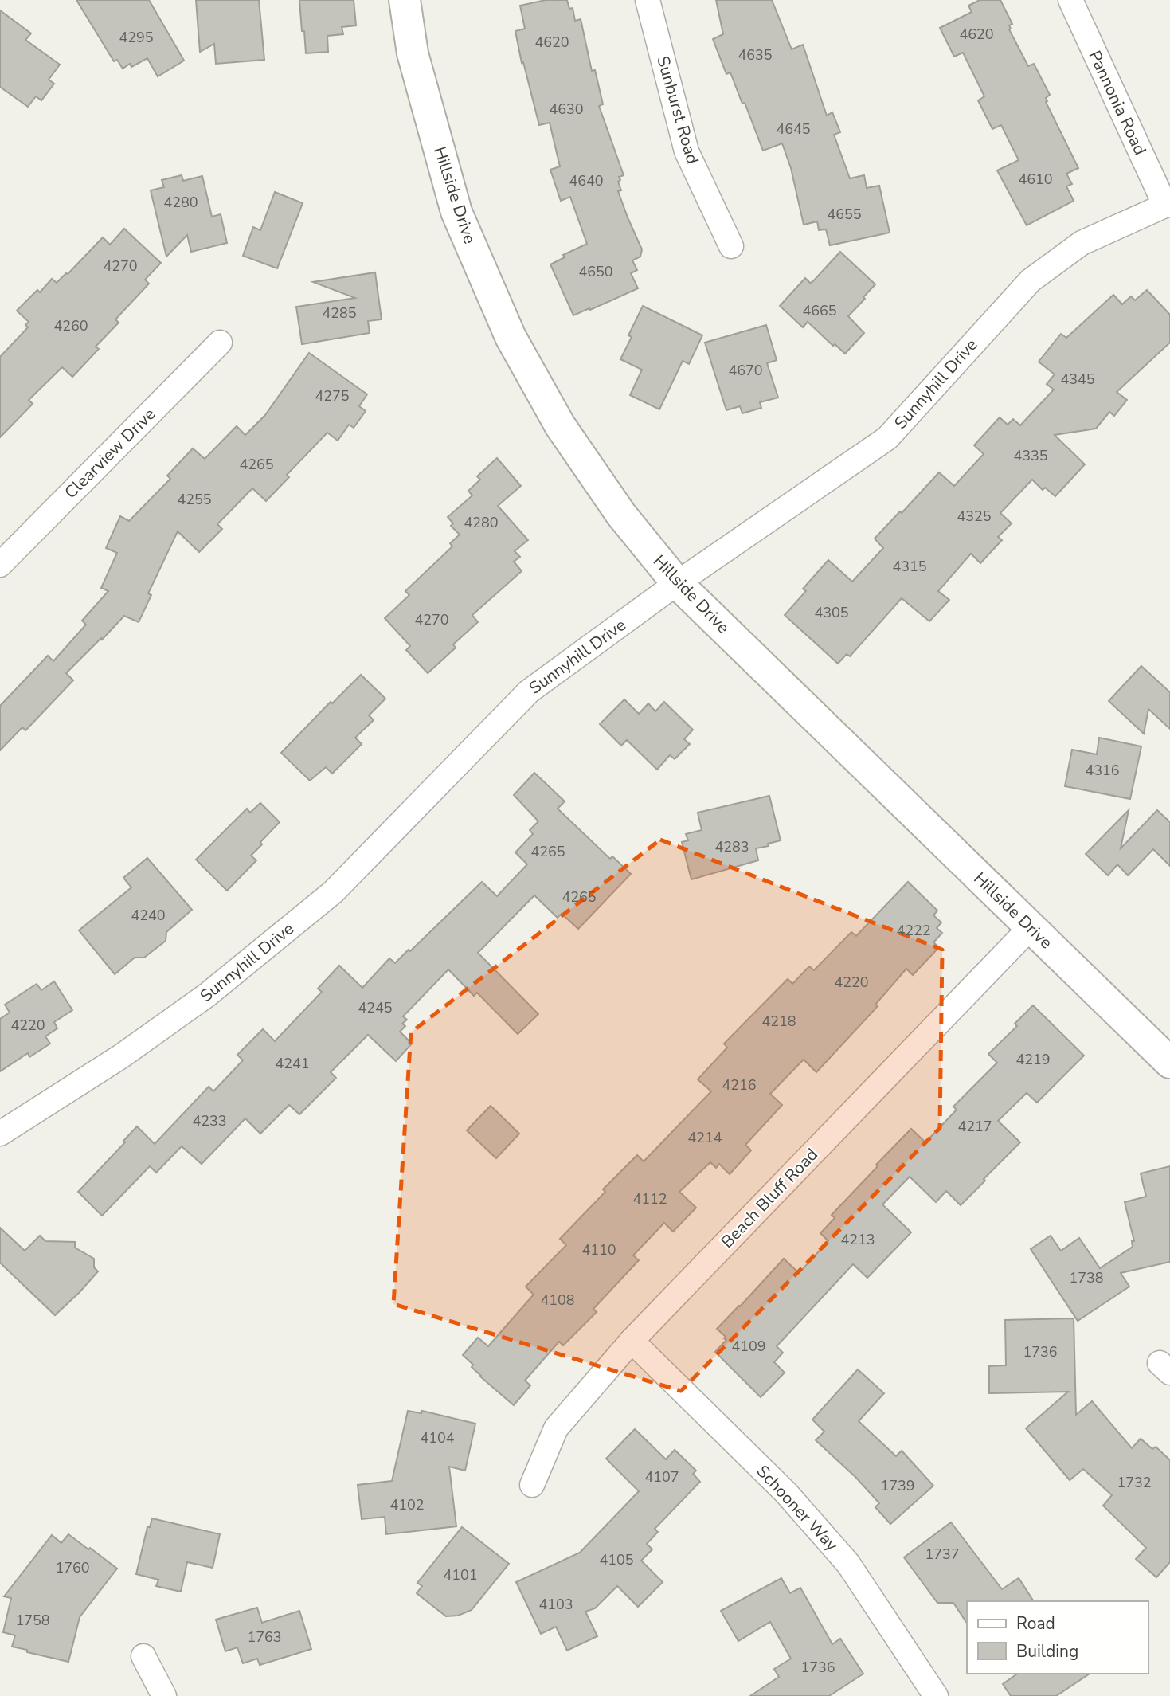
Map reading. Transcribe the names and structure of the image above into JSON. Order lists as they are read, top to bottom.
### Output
{
  "streets": {
    "street": [
      "Pannonia Road",
      "Sunburst Road",
      "Hillside Drive",
      "Sunnyhill Drive",
      "Clearview Drive",
      "Beach Bluff Road",
      "Schooner Way"
    ]
  },
  "crossings": [
    ["Pannonia Road", "Sunnyhill Drive"],
    ["Hillside Drive", "Sunnyhill Drive"],
    ["Hillside Drive", "Beach Bluff Road"],
    ["Beach Bluff Road", "Schooner Way"]
  ],
  "house_numbers": [
    "4620",
    "4295",
    "4620",
    "4635",
    "4630",
    "4645",
    "4610",
    "4640",
    "4280",
    "4655",
    "4270",
    "4650",
    "4665",
    "4285",
    "4260",
    "4670",
    "4345",
    "4275",
    "4335",
    "4265",
    "4255",
    "4325",
    "4280",
    "4315",
    "4305",
    "4270",
    "4316",
    "4283",
    "4265",
    "4265",
    "4240",
    "4222",
    "4220",
    "4245",
    "4218",
    "4220",
    "4219",
    "4241",
    "4216",
    "4233",
    "4217",
    "4214",
    "4112",
    "4213",
    "4110",
    "1738",
    "4108",
    "4109",
    "1736",
    "4104",
    "4107",
    "1732",
    "1739",
    "4102",
    "1737",
    "4105",
    "1760",
    "4101",
    "4103",
    "1758",
    "1763",
    "1736"
  ],
  "legend": ["Road", "Building"]
}
